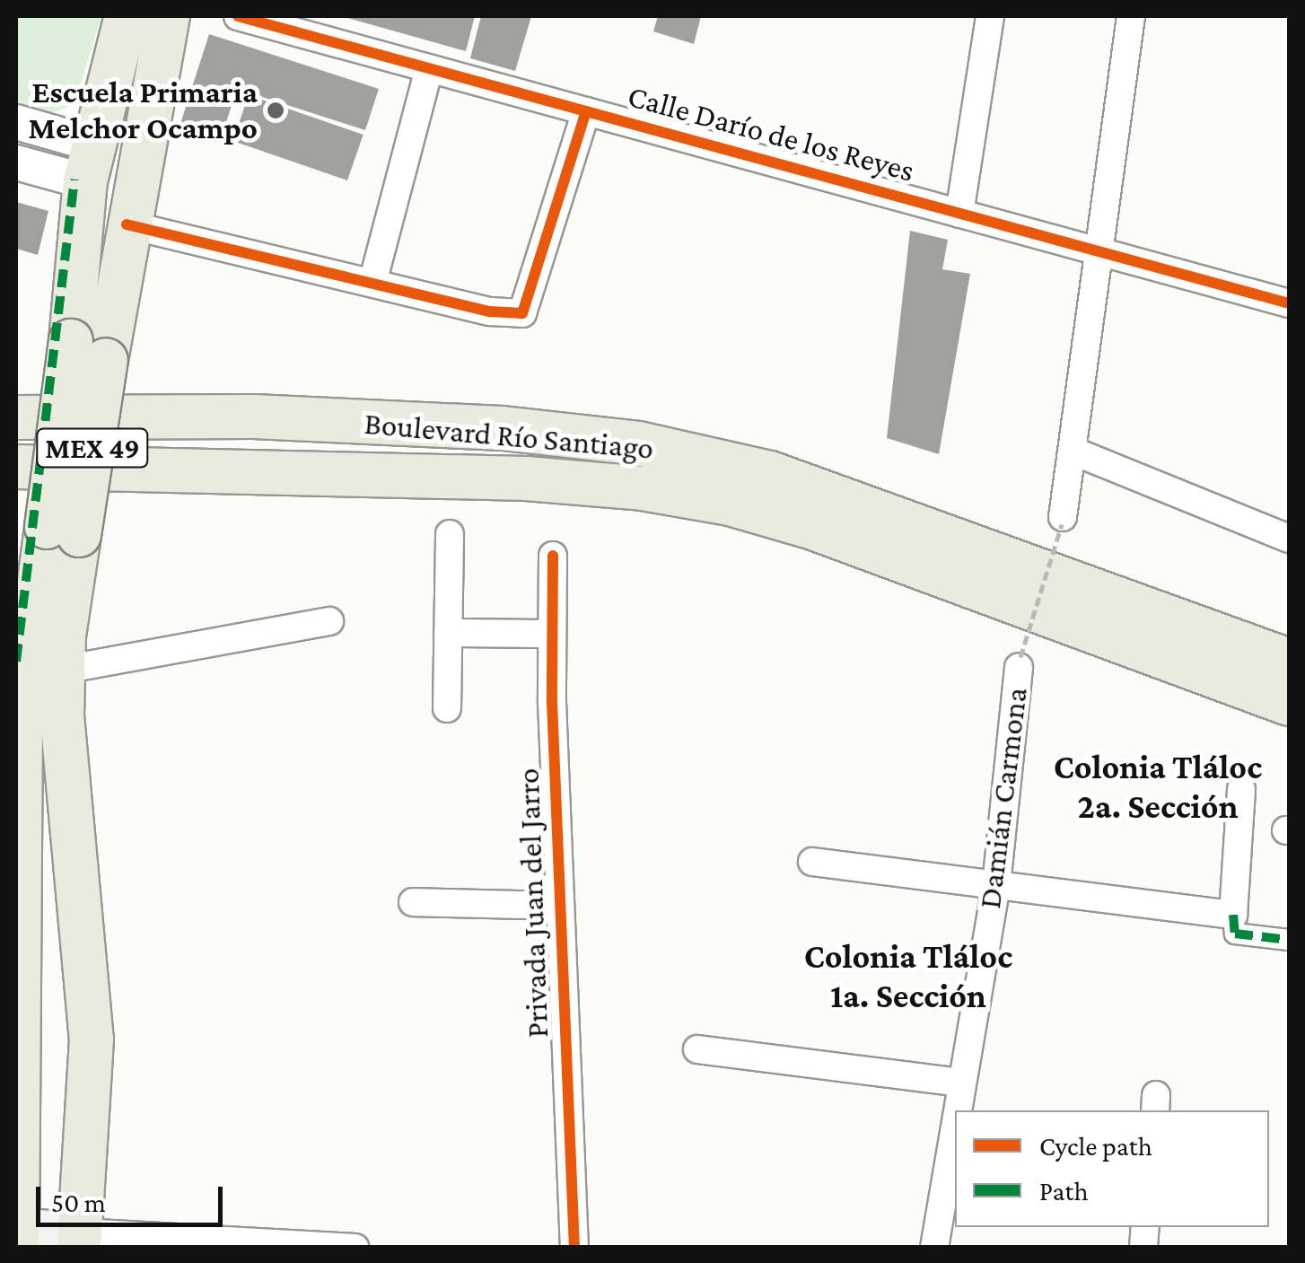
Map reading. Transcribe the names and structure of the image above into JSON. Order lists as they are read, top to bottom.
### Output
{
  "streets": {
    "main road": ["Boulevard Río Santiago", "MEX 49"],
    "street": ["Calle Darío de los Reyes", "Damián Carmona", "Privada Juan del Jarro"]
  },
  "districts": ["Colonia Tláloc 2a. Sección", "Colonia Tláloc 1a. Sección"],
  "places": ["Escuela Primaria Melchor Ocampo"],
  "legend": ["Cycle path", "Path"],
  "scale_bar": "50 m"
}
